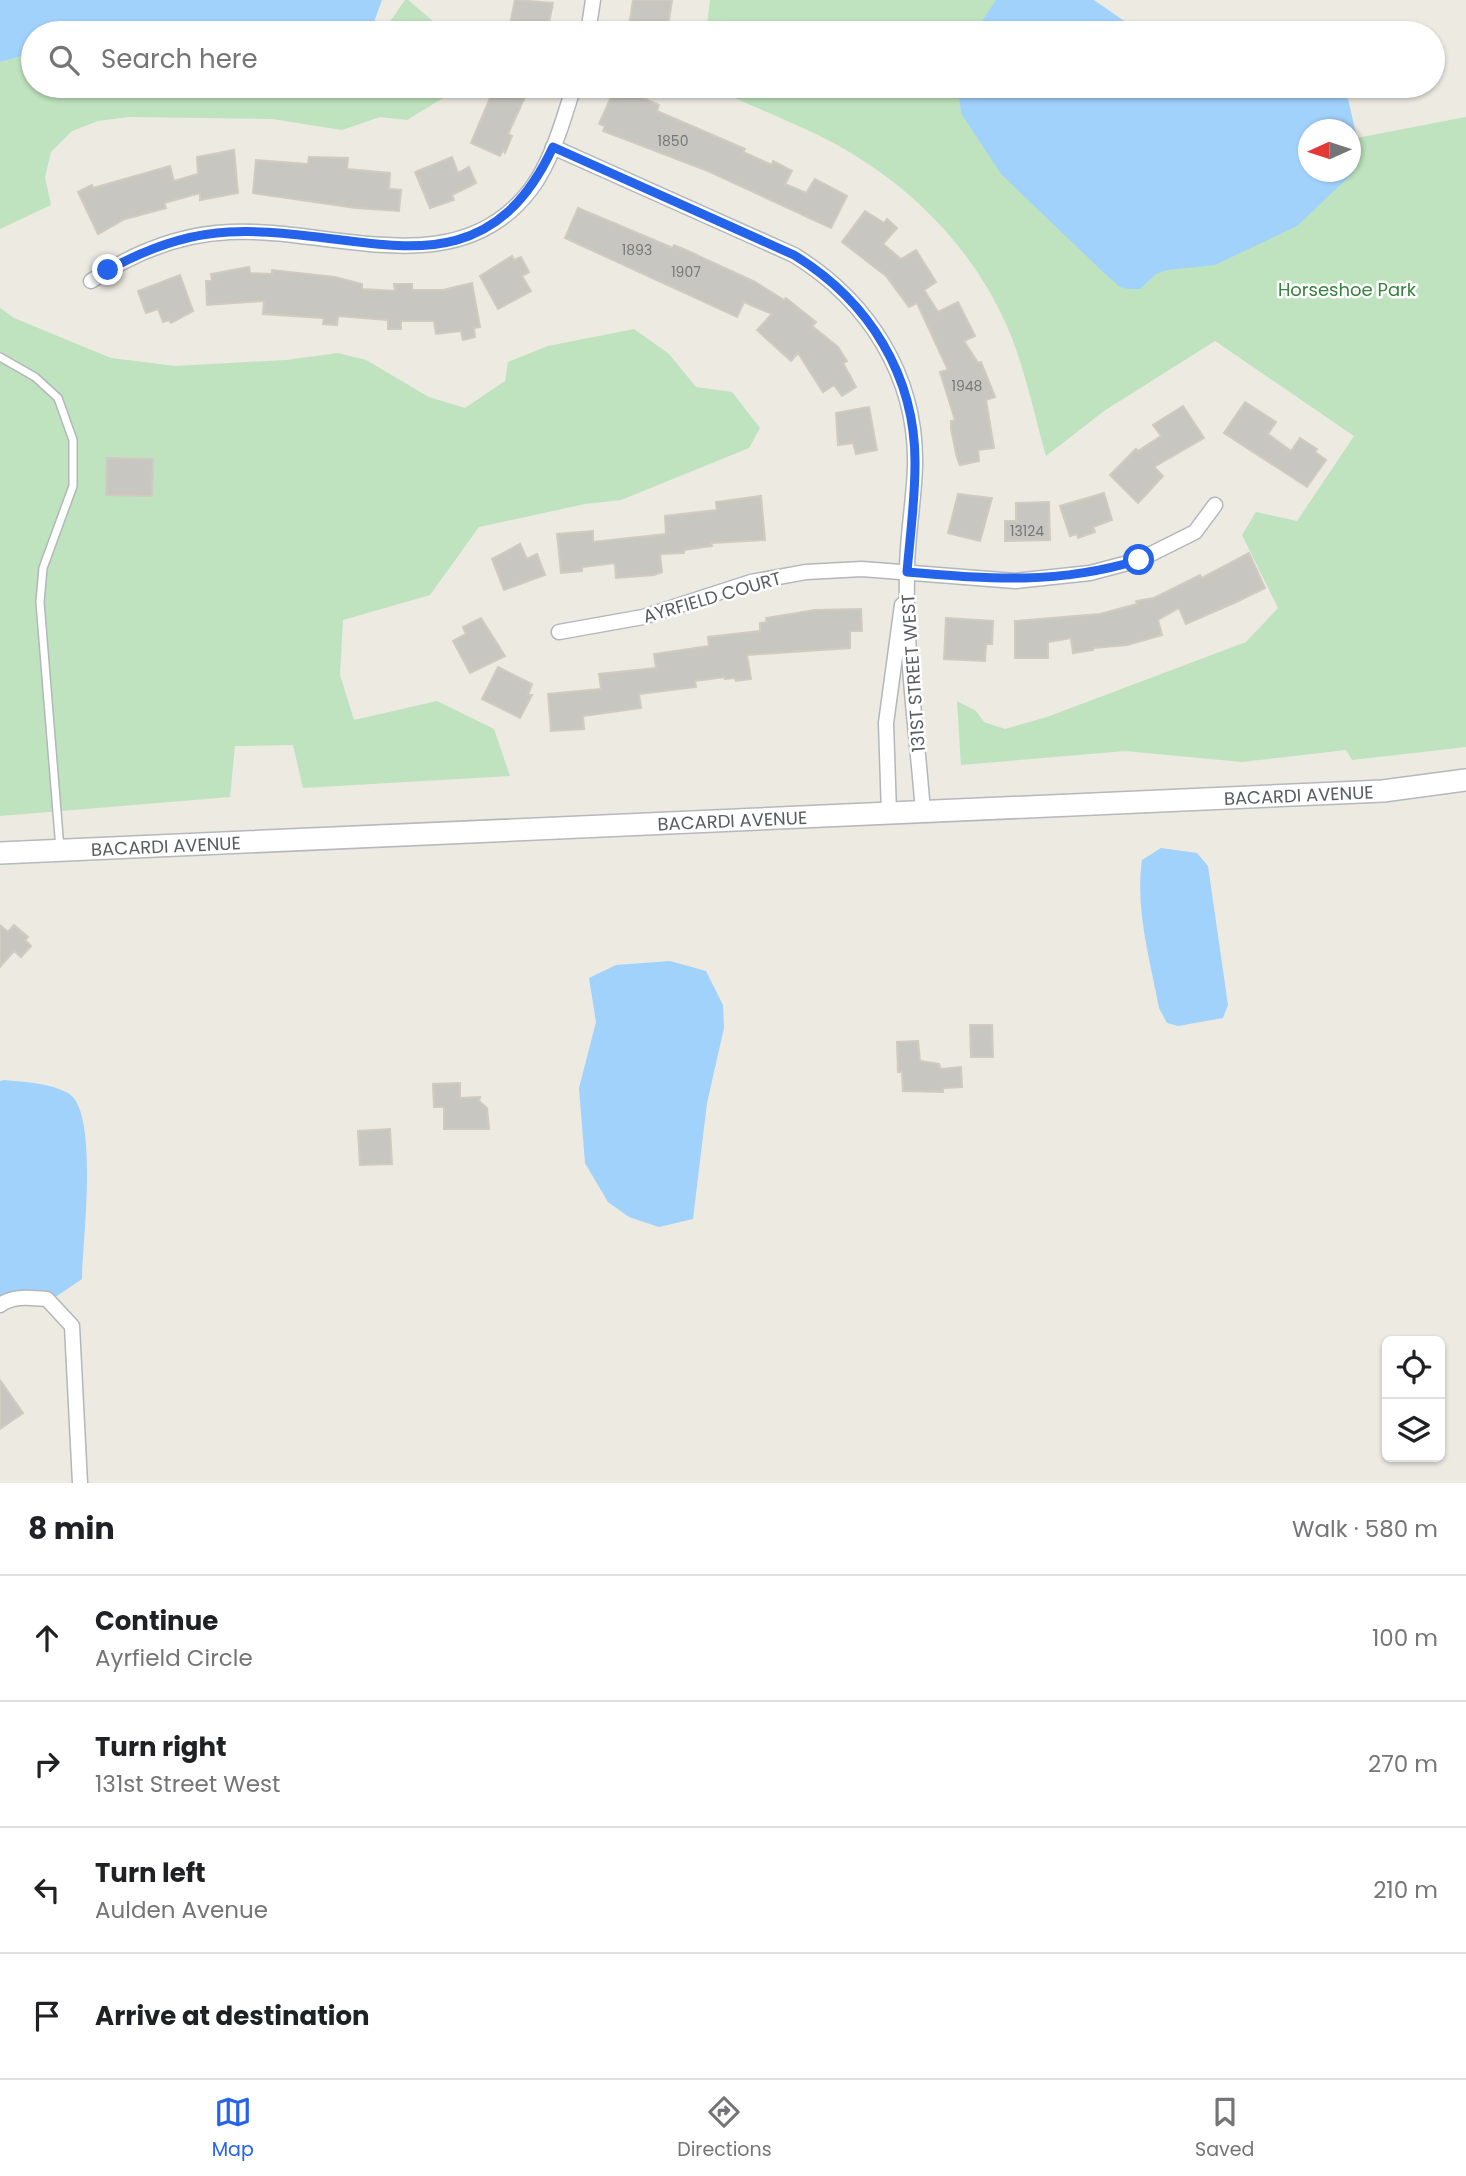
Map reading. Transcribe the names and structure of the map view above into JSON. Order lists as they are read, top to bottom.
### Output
{
  "streets": {
    "street": ["AYRFIELD COURT", "131ST STREET WEST", "BACARDI AVENUE"]
  },
  "crossings": [
    ["AYRFIELD COURT", "131ST STREET WEST"],
    ["131ST STREET WEST", "BACARDI AVENUE"]
  ],
  "parks": ["Horseshoe Park"],
  "house_numbers": [
    "1850",
    "1893",
    "1907",
    "1948",
    "13124"
  ],
  "north": "left",
  "page": {
    "search": "Search here",
    "heading": ["8 min", "Walk · 580 m"],
    "list": [
      ["Continue", "Ayrfield Circle", "100 m"],
      ["Turn right", "131st Street West", "270 m"],
      ["Turn left", "Aulden Avenue", "210 m"],
      "Arrive at destination"
    ],
    "nav": ["Map", "Directions", "Saved"]
  }
}
